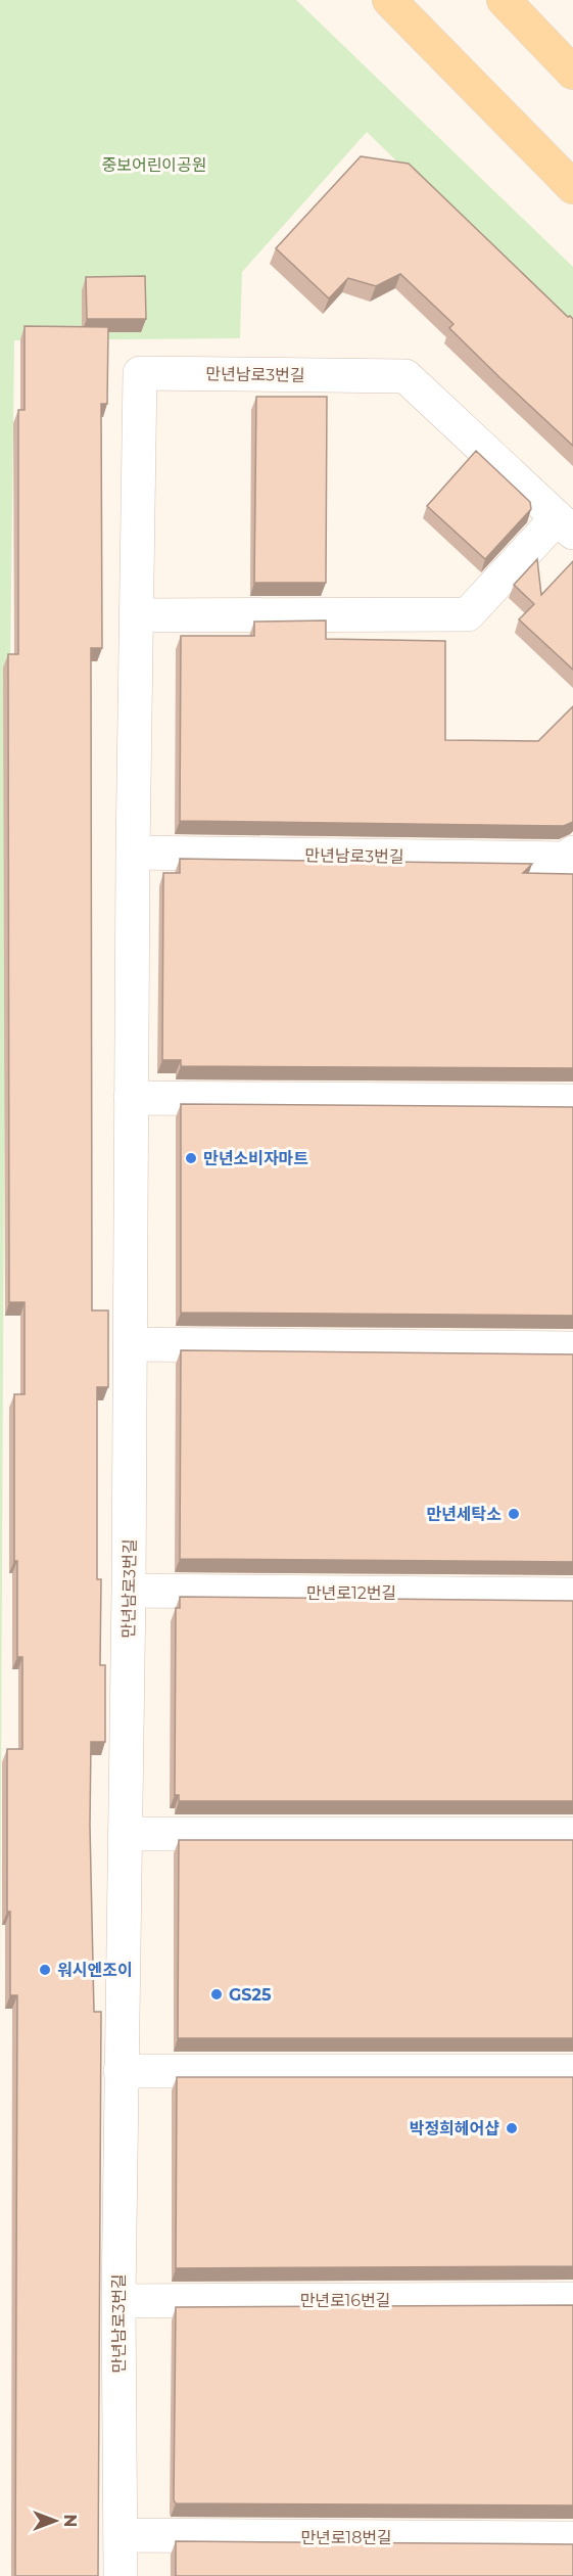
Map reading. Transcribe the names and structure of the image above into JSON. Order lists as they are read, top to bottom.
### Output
{
  "streets": {
    "street": [
      "만년남로3번길",
      "만년로12번길",
      "만년로16번길",
      "만년로18번길"
    ]
  },
  "crossings": [
    ["만년남로3번길", "만년로12번길"],
    ["만년남로3번길", "만년로16번길"],
    ["만년남로3번길", "만년로18번길"]
  ],
  "parks": ["중보어린이공원"],
  "places": [
    "만년소비자마트",
    "만년세탁소",
    "워시엔조이",
    "GS25",
    "박정희헤어샵"
  ],
  "north": "right"
}
